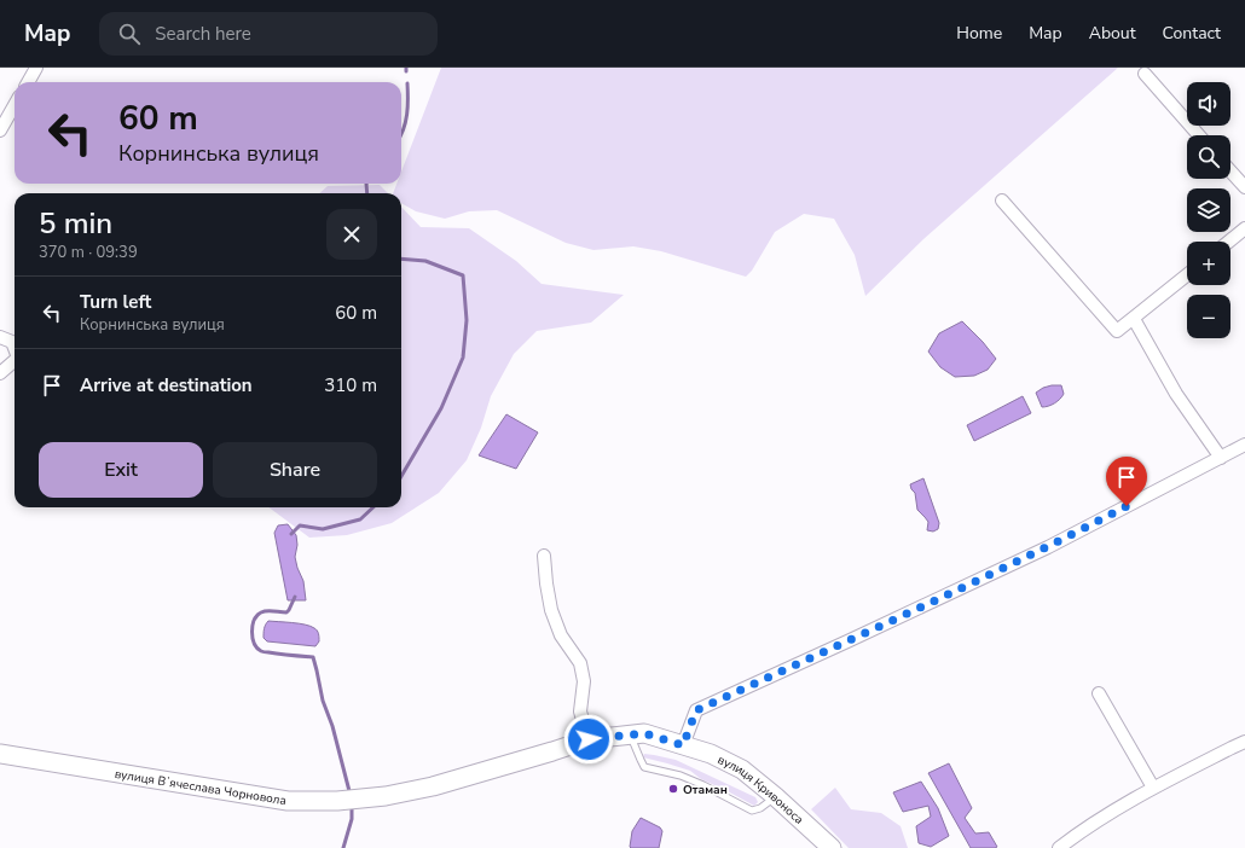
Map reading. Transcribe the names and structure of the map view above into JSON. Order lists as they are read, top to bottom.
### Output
{
  "streets": {
    "main road": ["вулиця Вʼячеслава Чорновола", "вулиця Кривоноса"]
  },
  "crossings": [
    ["вулиця Вʼячеслава Чорновола", "вулиця Кривоноса"]
  ],
  "places": ["Отаман"],
  "page": {
    "header": "Map",
    "search": "Search here",
    "nav": [
      "Home",
      "Map",
      "About",
      "Contact"
    ],
    "map_buttons": ["+", "−"],
    "turn": ["60 m", "Корнинська вулиця"],
    "heading": ["5 min", "370 m · 09:39"],
    "list": [
      {
        "name": "Turn left",
        "note": "Корнинська вулиця",
        "value": "60 m"
      },
      {
        "name": "Arrive at destination",
        "value": "310 m"
      }
    ],
    "buttons": ["Exit", "Share"]
  }
}
